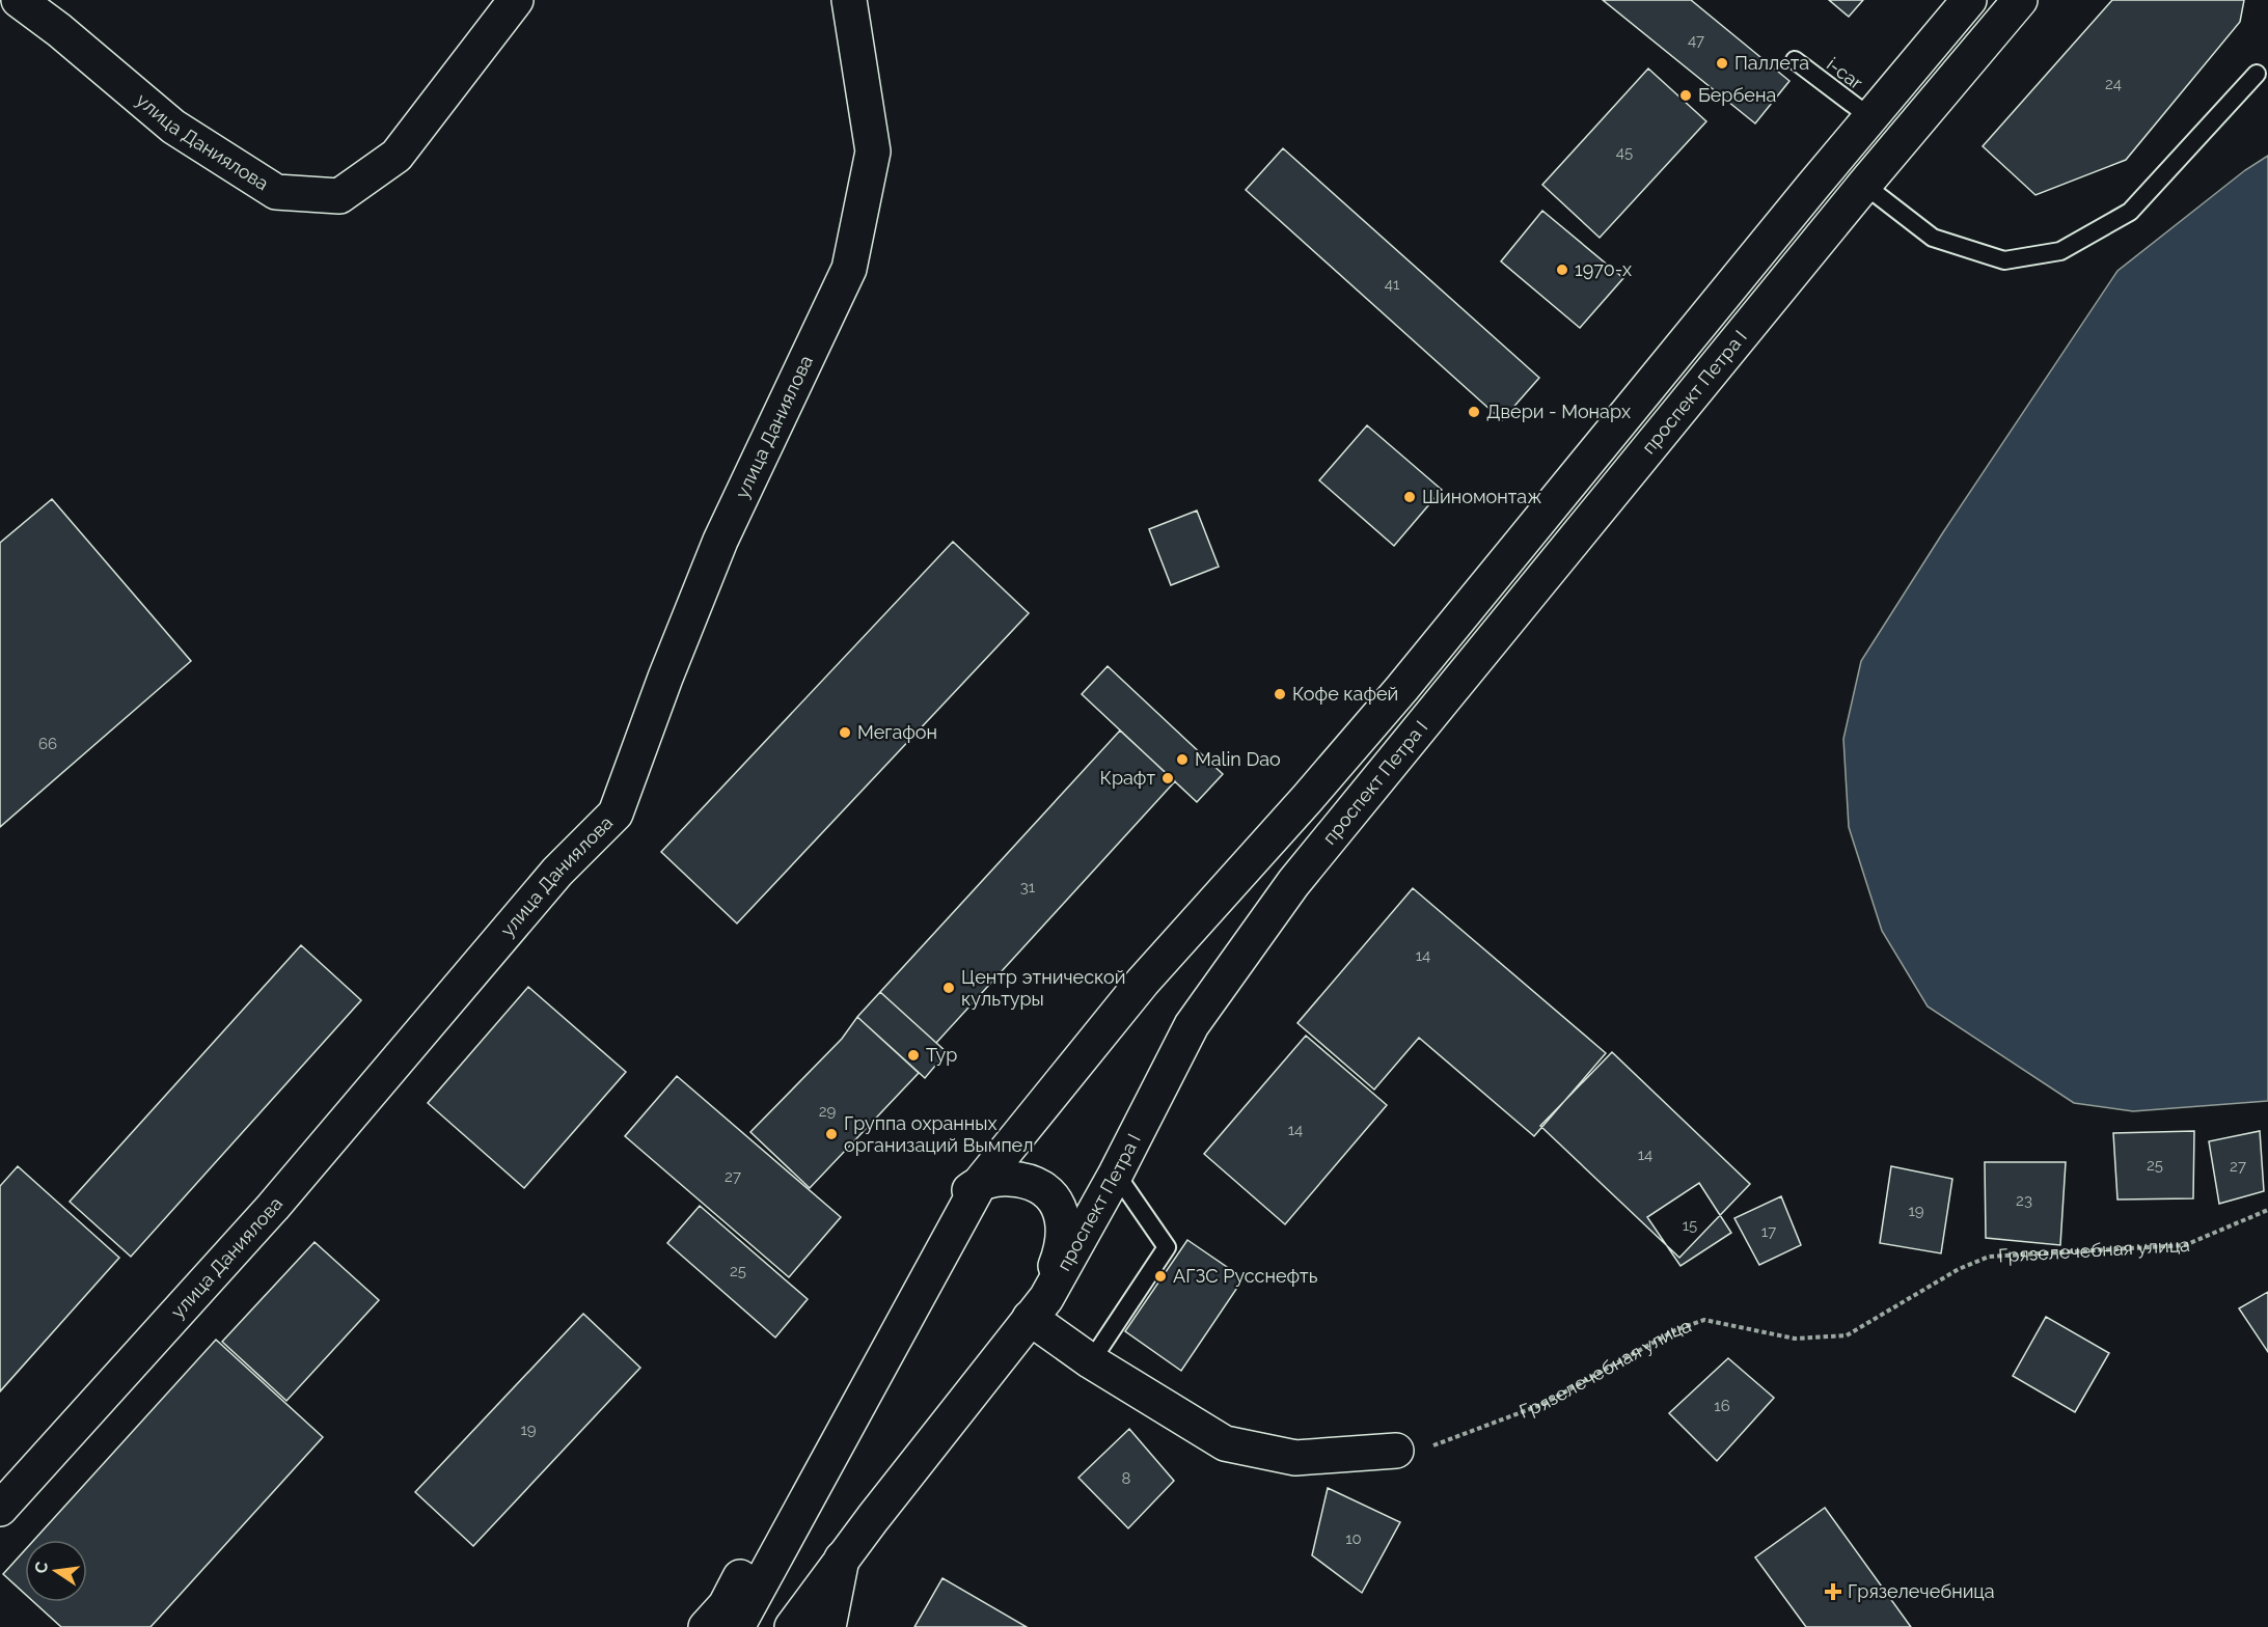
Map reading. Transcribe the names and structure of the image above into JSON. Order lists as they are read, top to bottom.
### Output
{
  "streets": {
    "main road": ["улица Даниялова", "проспект Петра I"],
    "lane": ["i-car"],
    "path": ["Грязелечебная улица"]
  },
  "crossings": [
    ["i-car", "проспект Петра I"]
  ],
  "places": {
    "other": [
      "Паллета",
      "Бербена",
      "1970-х",
      "Двери - Монарх",
      "Шиномонтаж",
      "Кофе кафей",
      "Мегафон",
      "Malin Dao",
      "Крафт",
      "Центр этнической культуры",
      "Тур",
      "Группа охранных организаций Вымпел",
      "АГЗС Русснефть"
    ],
    "health": ["Грязелечебница"]
  },
  "house_numbers": [
    "47",
    "24",
    "45",
    "41",
    "66",
    "31",
    "14",
    "29",
    "14",
    "14",
    "25",
    "27",
    "27",
    "23",
    "19",
    "15",
    "17",
    "25",
    "16",
    "19",
    "8",
    "10"
  ],
  "north": "left"
}
